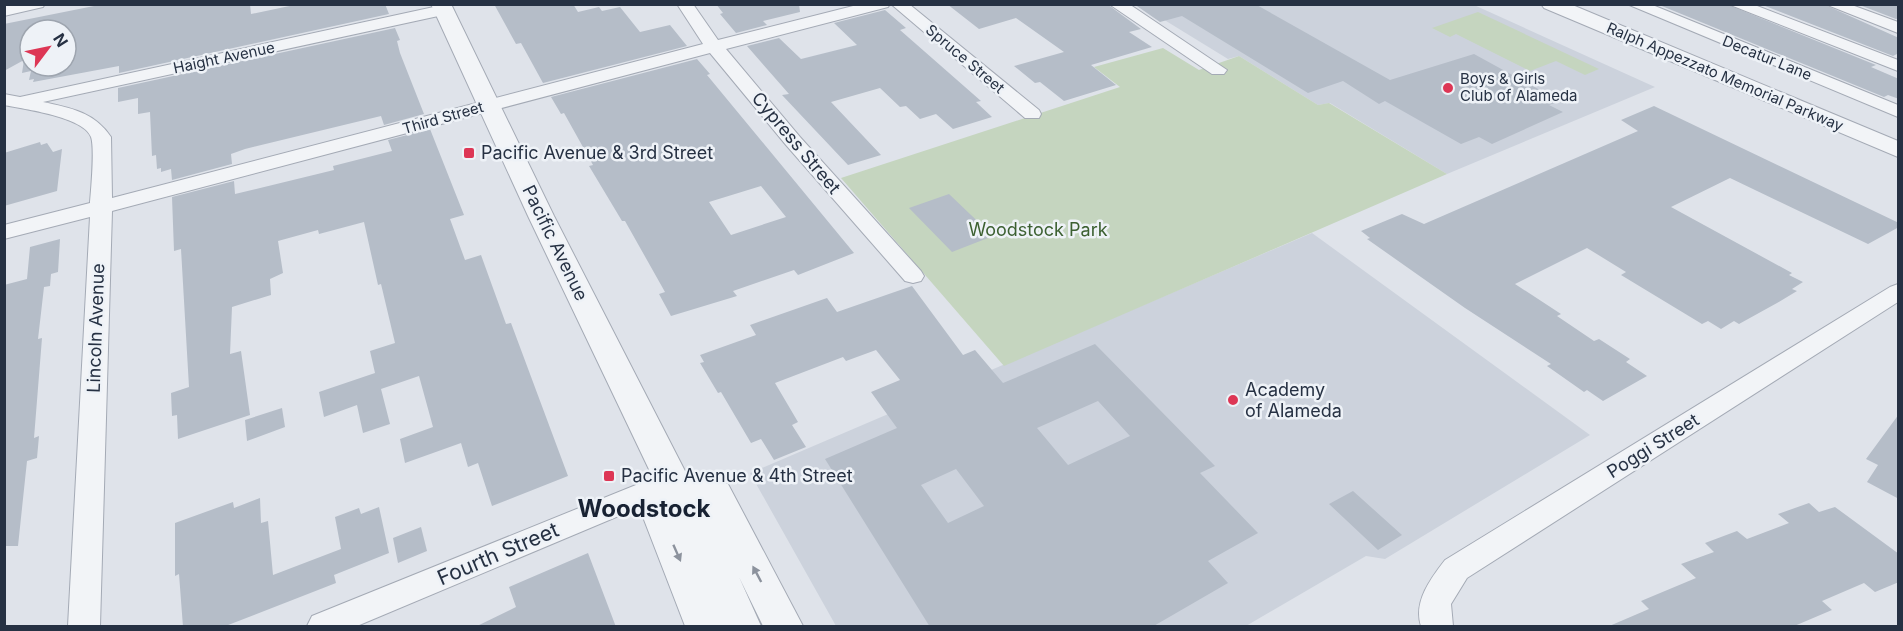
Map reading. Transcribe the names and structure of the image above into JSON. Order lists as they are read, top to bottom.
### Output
{
  "streets": {
    "street": [
      "Haight Avenue",
      "Decatur Lane",
      "Spruce Street",
      "Ralph Appezzato Memorial Parkway",
      "Third Street",
      "Cypress Street",
      "Pacific Avenue",
      "Lincoln Avenue",
      "Poggi Street",
      "Fourth Street"
    ]
  },
  "crossings": [
    ["Haight Avenue", "Pacific Avenue"],
    ["Haight Avenue", "Lincoln Avenue"],
    ["Third Street", "Cypress Street"],
    ["Third Street", "Pacific Avenue"],
    ["Third Street", "Lincoln Avenue"],
    ["Pacific Avenue", "Fourth Street"]
  ],
  "districts": ["Woodstock"],
  "parks": ["Woodstock Park"],
  "places": {
    "other": ["Boys & Girls Club of Alameda", "Academy of Alameda"],
    "transit": ["Pacific Avenue & 3rd Street", "Pacific Avenue & 4th Street"]
  },
  "north": "top right"
}
